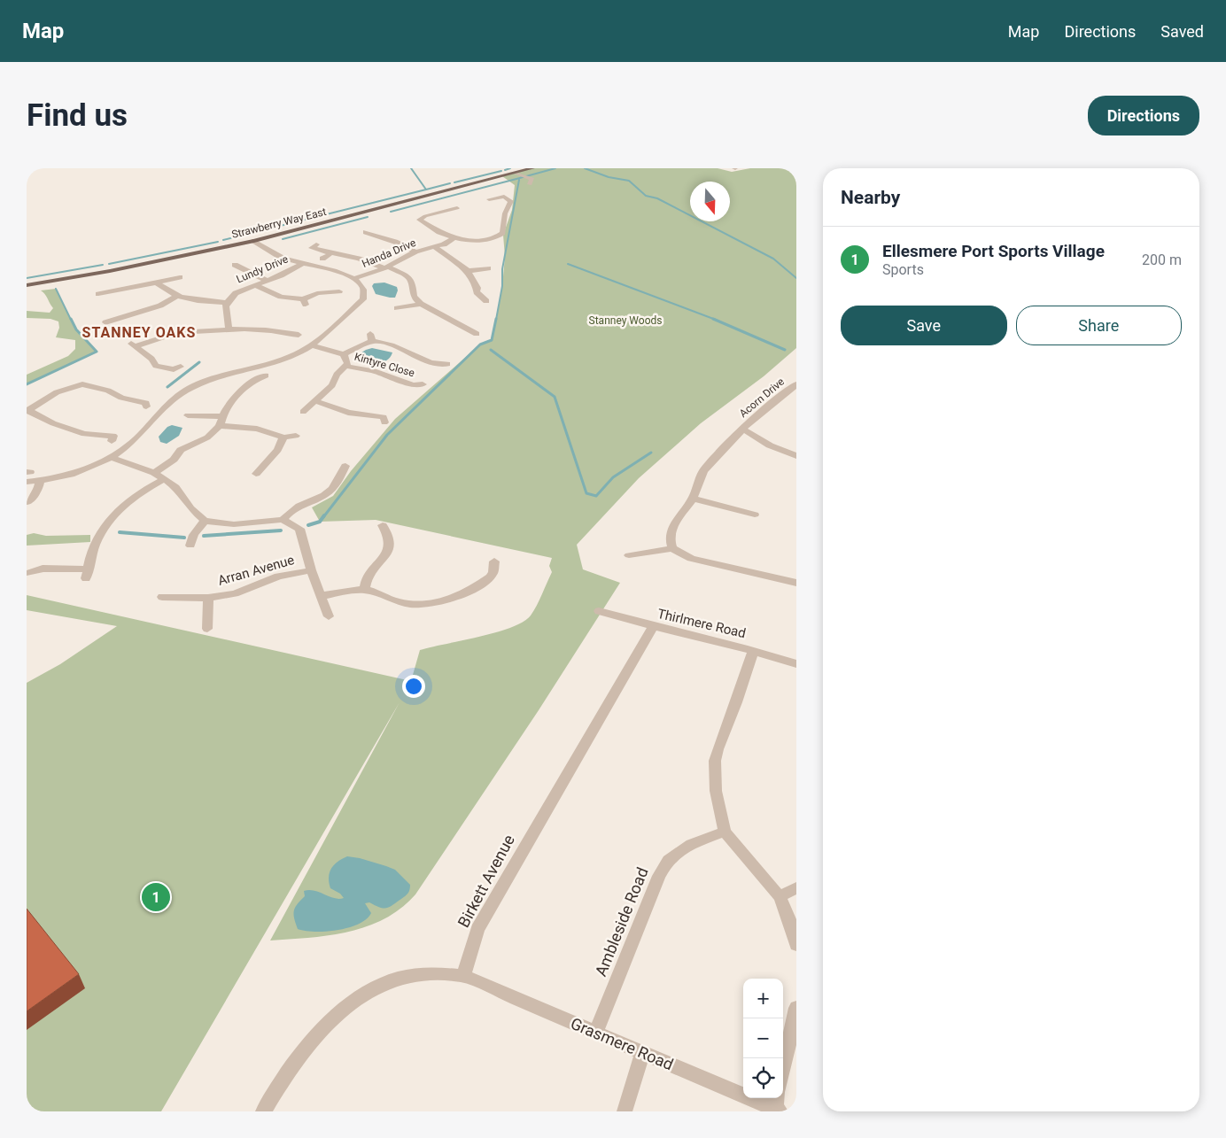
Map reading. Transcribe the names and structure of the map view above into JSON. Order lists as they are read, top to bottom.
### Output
{
  "streets": {
    "main road": ["Strawberry Way East"],
    "street": [
      "Handa Drive",
      "Lundy Drive",
      "Kintyre Close",
      "Acorn Drive",
      "Arran Avenue",
      "Thirlmere Road",
      "Birkett Avenue",
      "Ambleside Road",
      "Grasmere Road"
    ]
  },
  "crossings": [
    ["Thirlmere Road", "Birkett Avenue"],
    ["Birkett Avenue", "Grasmere Road"],
    ["Ambleside Road", "Grasmere Road"]
  ],
  "districts": ["STANNEY OAKS"],
  "parks": ["Stanney Woods"],
  "north": "bottom",
  "page": {
    "header": "Map",
    "nav": ["Map", "Directions", "Saved"],
    "buttons": [
      "Directions",
      ["Save", "Share"]
    ],
    "title": "Find us",
    "heading": "Nearby",
    "list": [
      {
        "mark": "1",
        "name": "Ellesmere Port Sports Village",
        "note": "Sports",
        "value": "200 m"
      }
    ],
    "pins": "1",
    "map_buttons": ["+", "−"]
  }
}
